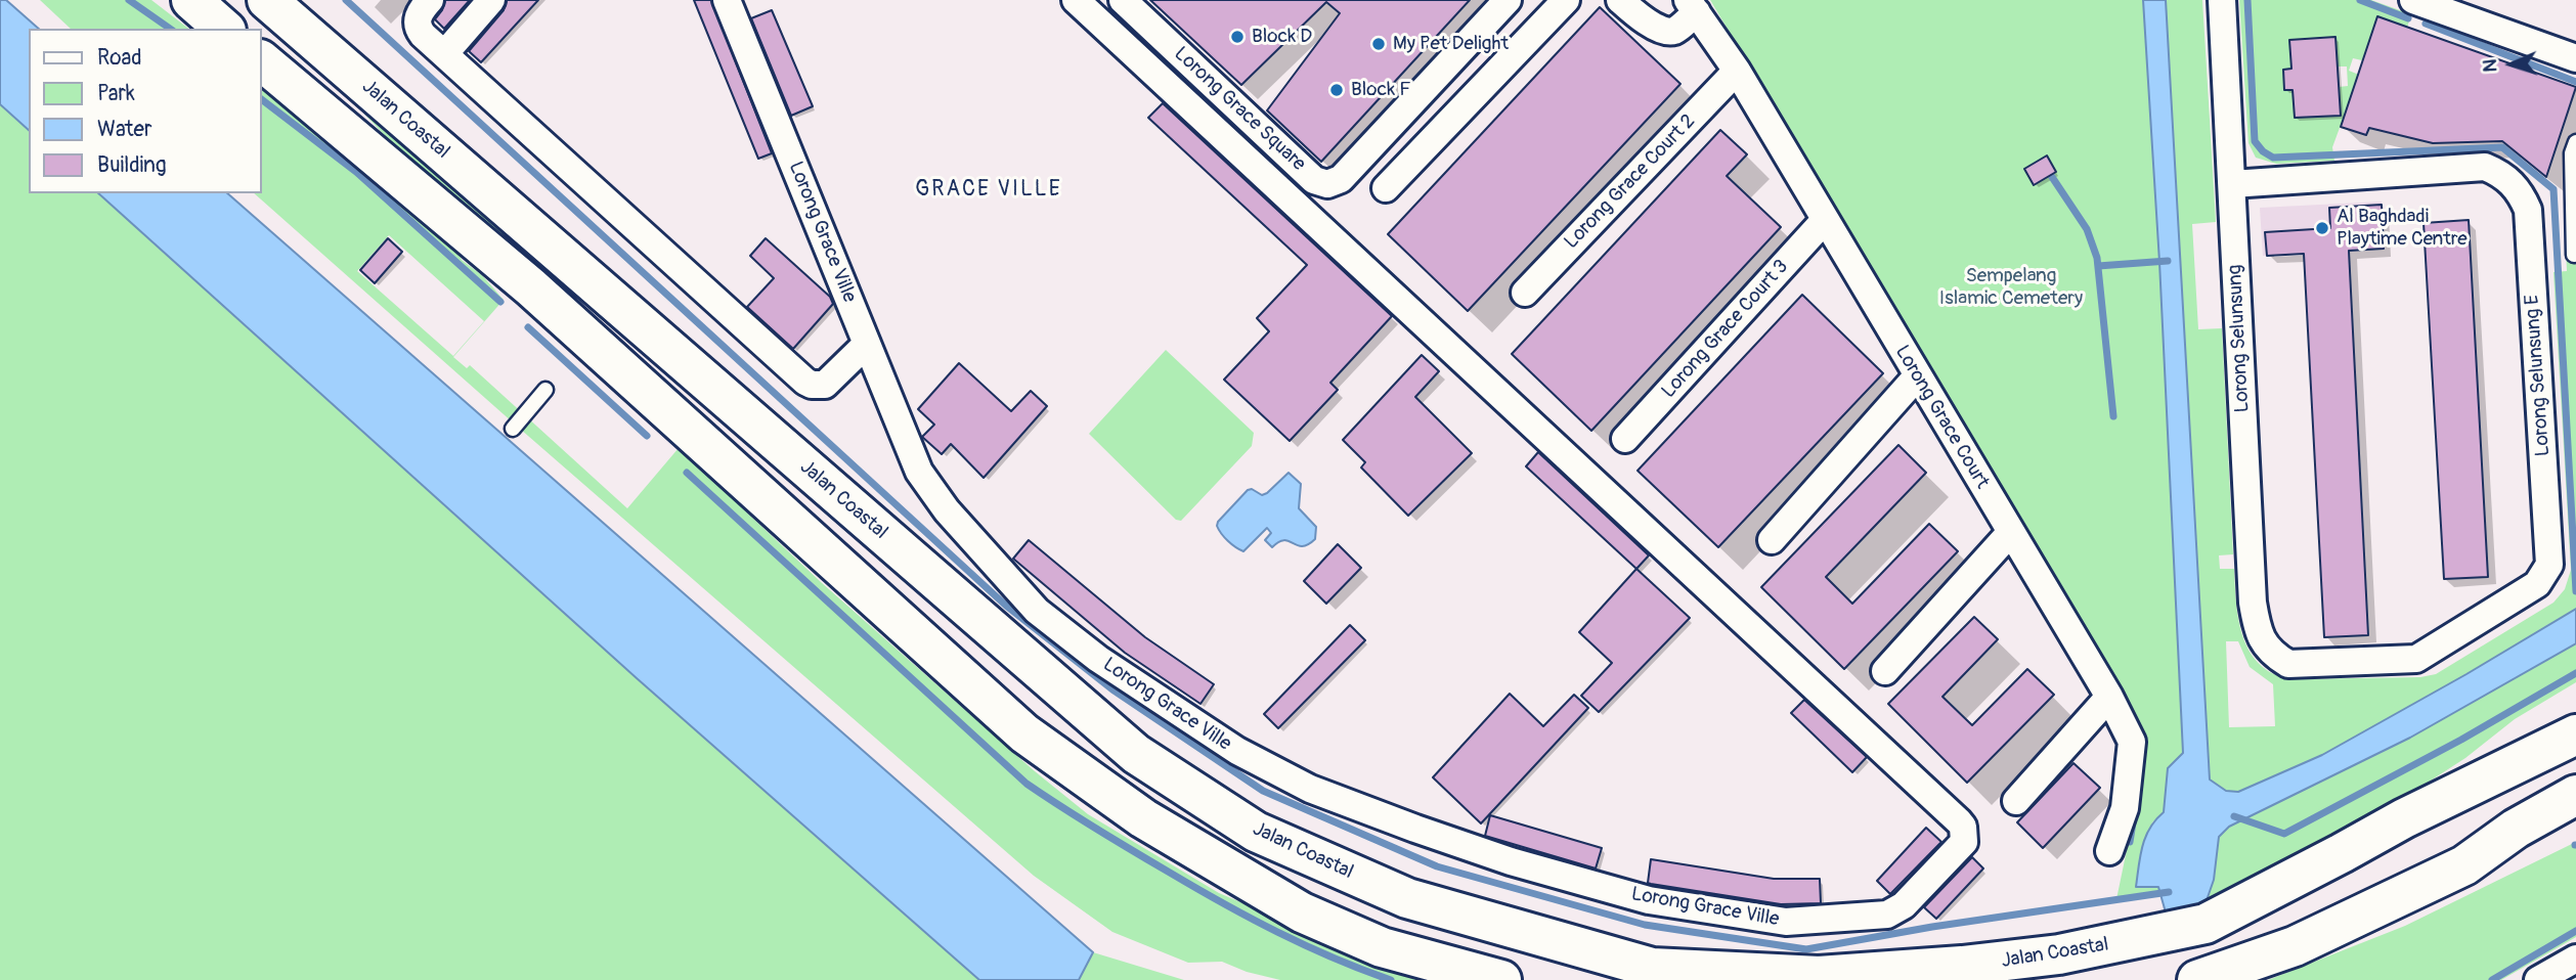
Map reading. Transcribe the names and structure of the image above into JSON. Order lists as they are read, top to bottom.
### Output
{
  "streets": {
    "highway": ["Jalan Coastal"],
    "street": [
      "Lorong Grace Square",
      "Lorong Grace Court 2",
      "Lorong Grace Ville",
      "Lorong Grace Court 3",
      "Lorong Selunsung",
      "Lorong Selunsung E",
      "Lorong Grace Court"
    ]
  },
  "crossings": [
    ["Lorong Grace Court 2", "Lorong Grace Court"],
    ["Lorong Grace Court 3", "Lorong Grace Court"],
    ["Lorong Selunsung", "Lorong Selunsung E"]
  ],
  "districts": ["GRACE VILLE"],
  "parks": ["Sempelang Islamic Cemetery"],
  "places": [
    "Block D",
    "My Pet Delight",
    "Block F",
    "Al Baghdadi Playtime Centre"
  ],
  "legend": [
    "Road",
    "Park",
    "Water",
    "Building"
  ],
  "north": "left"
}
